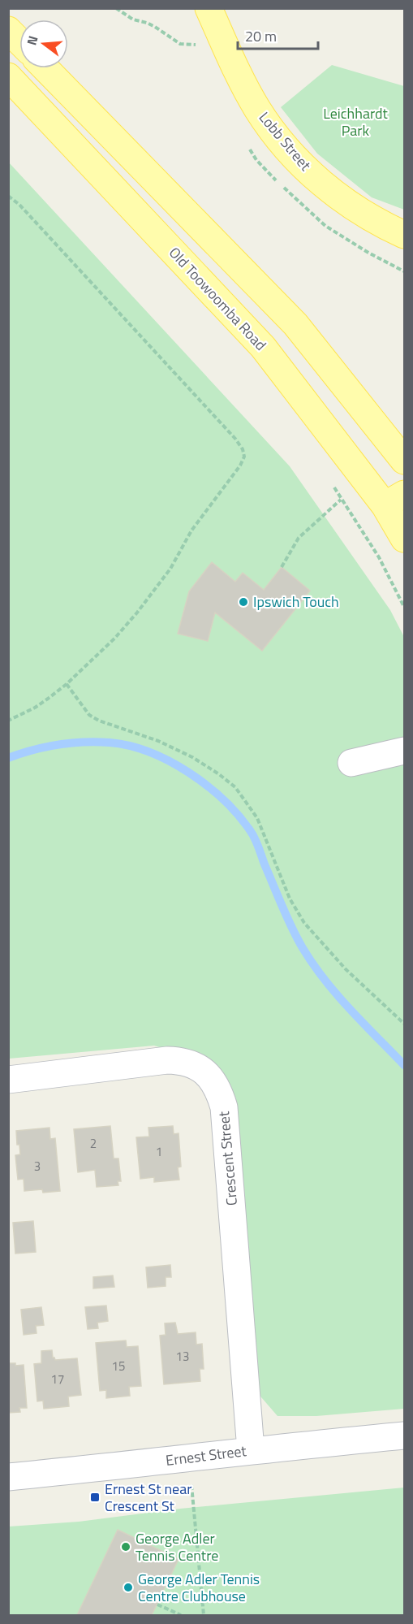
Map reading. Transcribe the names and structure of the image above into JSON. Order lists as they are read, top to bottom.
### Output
{
  "streets": {
    "main road": ["Lobb Street", "Old Toowoomba Road"],
    "street": ["Crescent Street", "Ernest Street"]
  },
  "crossings": [
    ["Crescent Street", "Ernest Street"]
  ],
  "parks": ["Leichhardt Park"],
  "places": {
    "other": ["Ipswich Touch", "George Adler Tennis Centre", "George Adler Tennis Centre Clubhouse"],
    "transit": ["Ernest St near Crescent St"]
  },
  "house_numbers": [
    "2",
    "1",
    "3",
    "13",
    "15",
    "17"
  ],
  "scale_bar": "20 m",
  "north": "left"
}
